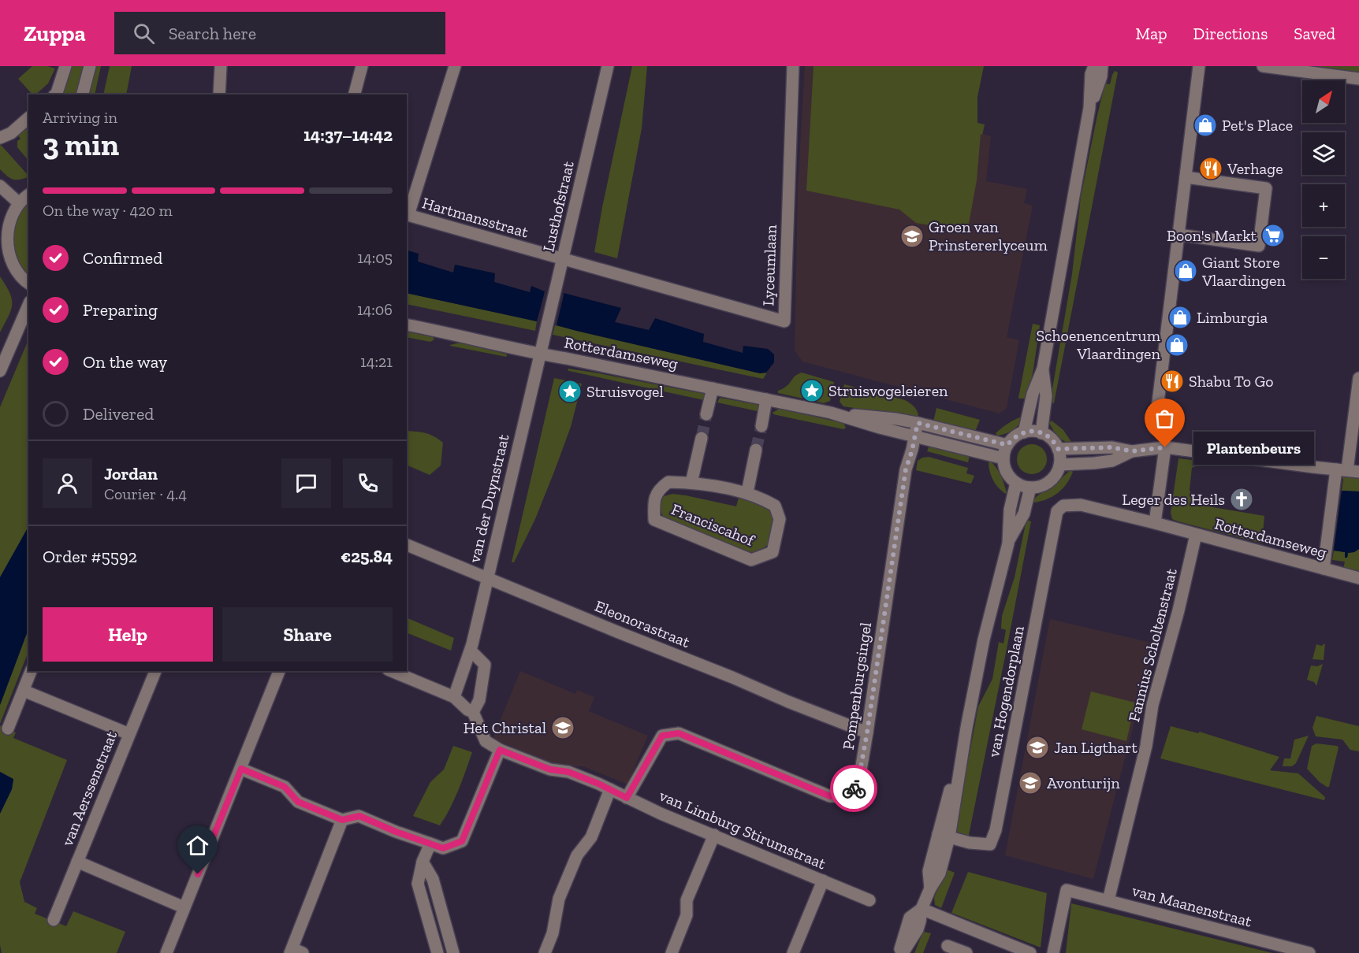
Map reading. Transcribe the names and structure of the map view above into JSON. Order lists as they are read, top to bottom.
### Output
{
  "streets": {
    "street": [
      "Lusthofstraat",
      "Hartmansstraat",
      "Lyceumlaan",
      "Rotterdamseweg",
      "van der Duynstraat",
      "Franciscahof",
      "Eleonorastraat",
      "Fannius Scholtenstraat",
      "Pompenburgsingel",
      "van Hogendorplaan",
      "van Aerssenstraat",
      "van Limburg Stirumstraat",
      "van Maanenstraat"
    ]
  },
  "crossings": [
    ["Lusthofstraat", "Hartmansstraat"],
    ["Lusthofstraat", "Lyceumlaan"],
    ["Lusthofstraat", "Rotterdamseweg"],
    ["Lusthofstraat", "van der Duynstraat"],
    ["Hartmansstraat", "Lyceumlaan"],
    ["Rotterdamseweg", "van der Duynstraat"],
    ["Rotterdamseweg", "Fannius Scholtenstraat"],
    ["Rotterdamseweg", "Pompenburgsingel"],
    ["Rotterdamseweg", "van Hogendorplaan"],
    ["van der Duynstraat", "Eleonorastraat"],
    ["van der Duynstraat", "van Limburg Stirumstraat"],
    ["Eleonorastraat", "Pompenburgsingel"],
    ["Fannius Scholtenstraat", "van Maanenstraat"],
    ["Pompenburgsingel", "van Limburg Stirumstraat"]
  ],
  "places": {
    "shop": [
      "Pet's Place",
      "Giant Store Vlaardingen",
      "Limburgia",
      "Schoenencentrum Vlaardingen"
    ],
    "restaurant": ["Verhage", "Shabu To Go"],
    "supermarket": ["Boon's Markt"],
    "school or university": [
      "Groen van Prinstererlyceum",
      "Het Christal",
      "Jan Ligthart",
      "Avonturijn"
    ],
    "place": ["Struisvogeleieren", "Struisvogel"],
    "other": ["Plantenbeurs"],
    "church": ["Leger des Heils"]
  },
  "north": "top right",
  "page": {
    "header": "Zuppa",
    "search": "Search here",
    "nav": ["Map", "Directions", "Saved"],
    "map_buttons": ["+", "−"],
    "heading": ["3 min", "Arriving in", "14:37–14:42"],
    "panel": [
      "Jordan",
      "Courier · 4.4",
      "Order #5592",
      "€25.84"
    ],
    "bar": "On the way · 420 m",
    "list": [
      ["Confirmed", "14:05"],
      ["Preparing", "14:06"],
      ["On the way", "14:21"],
      "Delivered"
    ],
    "bubble": "Plantenbeurs",
    "buttons": ["Help", "Share"]
  }
}
